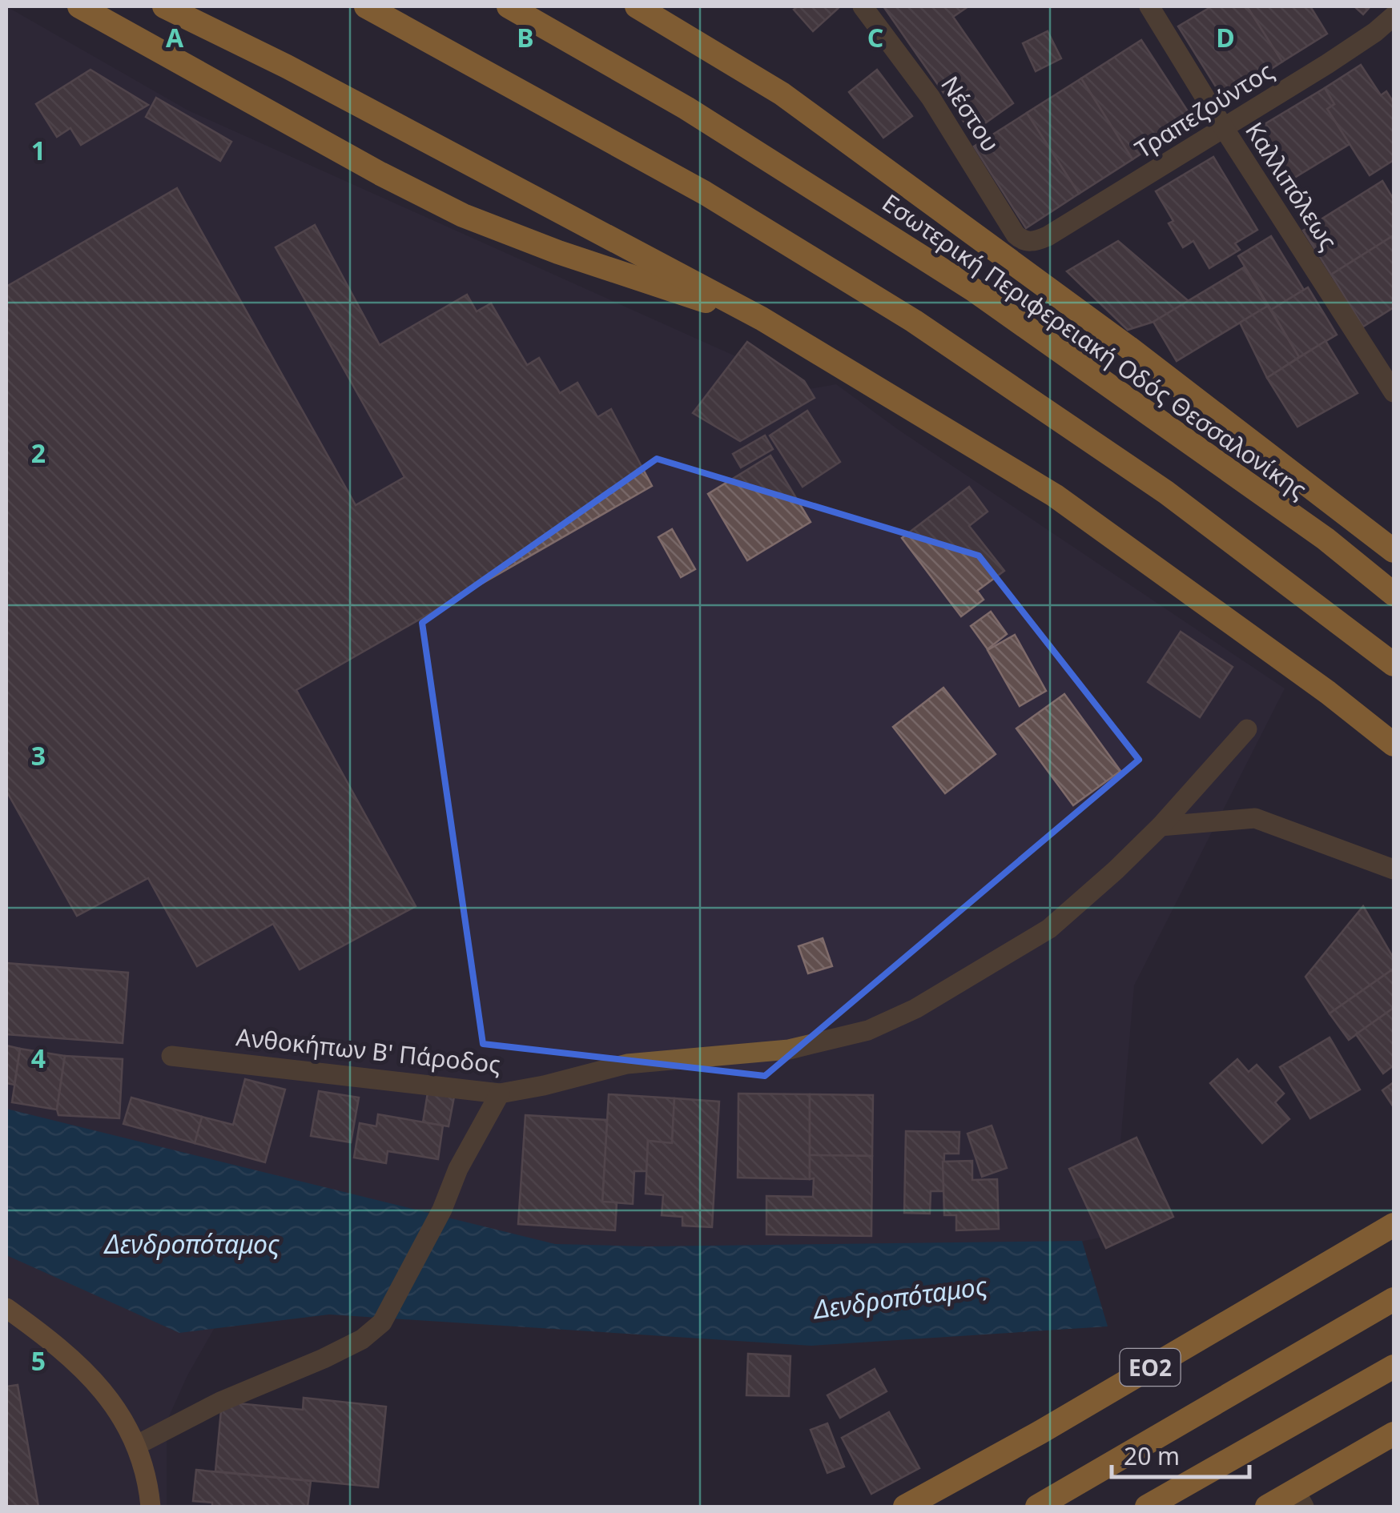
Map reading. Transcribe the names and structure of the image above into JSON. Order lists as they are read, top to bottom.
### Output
{
  "streets": {
    "highway": ["Εσωτερική Περιφερειακή Οδός Θεσσαλονίκης", "ΕΟ2"],
    "street": [
      "Τραπεζούντος",
      "Νέστου",
      "Καλλιπόλεως",
      "Ανθοκήπων Β' Πάροδος"
    ]
  },
  "crossings": [
    ["Τραπεζούντος", "Νέστου"],
    ["Τραπεζούντος", "Καλλιπόλεως"]
  ],
  "water": ["Δενδροπόταμος"],
  "scale_bar": "20 m",
  "grid": {
    "columns": [
      "A",
      "B",
      "C",
      "D"
    ],
    "rows": [
      "1",
      "2",
      "3",
      "4",
      "5"
    ]
  }
}
